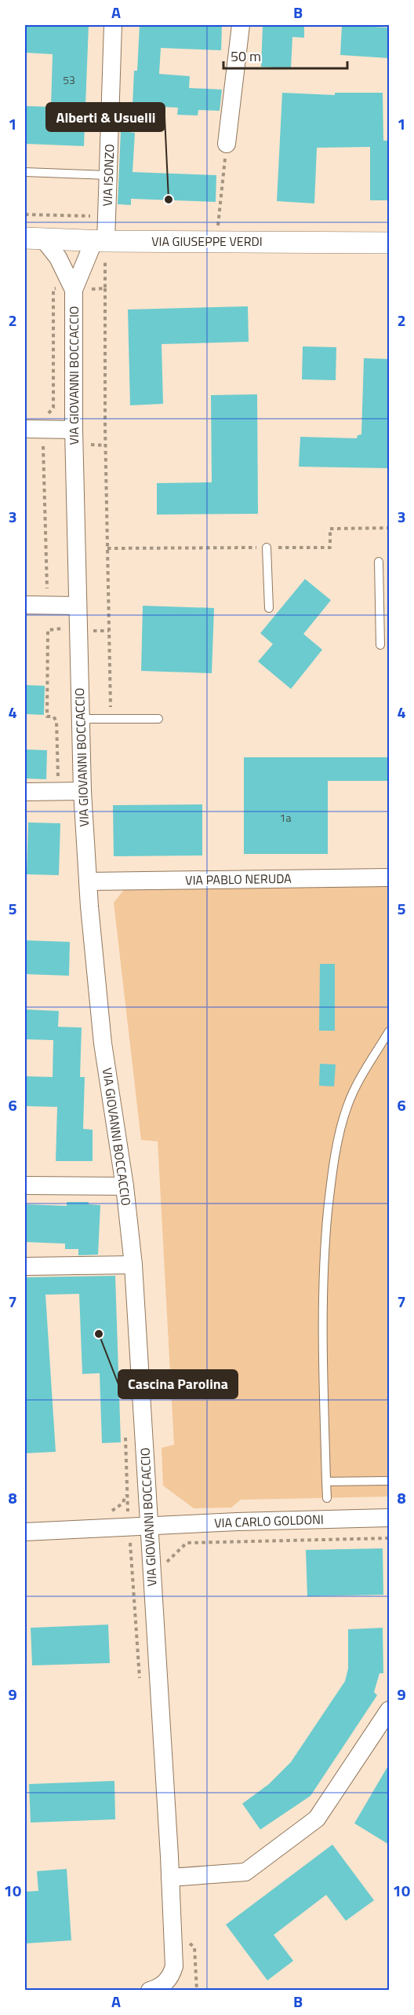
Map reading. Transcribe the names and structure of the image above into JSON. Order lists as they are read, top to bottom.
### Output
{
  "streets": {
    "street": [
      "VIA ISONZO",
      "VIA GIUSEPPE VERDI",
      "VIA GIOVANNI BOCCACCIO",
      "VIA PABLO NERUDA",
      "VIA CARLO GOLDONI"
    ]
  },
  "crossings": [
    ["VIA ISONZO", "VIA GIUSEPPE VERDI"],
    ["VIA ISONZO", "VIA GIOVANNI BOCCACCIO"],
    ["VIA GIUSEPPE VERDI", "VIA GIOVANNI BOCCACCIO"],
    ["VIA GIOVANNI BOCCACCIO", "VIA PABLO NERUDA"],
    ["VIA GIOVANNI BOCCACCIO", "VIA CARLO GOLDONI"]
  ],
  "places": ["Alberti & Usuelli", "Cascina Parolina"],
  "house_numbers": ["53", "1a"],
  "scale_bar": "50 m",
  "grid": {
    "columns": ["A", "B"],
    "rows": [
      "1",
      "2",
      "3",
      "4",
      "5",
      "6",
      "7",
      "8",
      "9",
      "10"
    ]
  }
}
